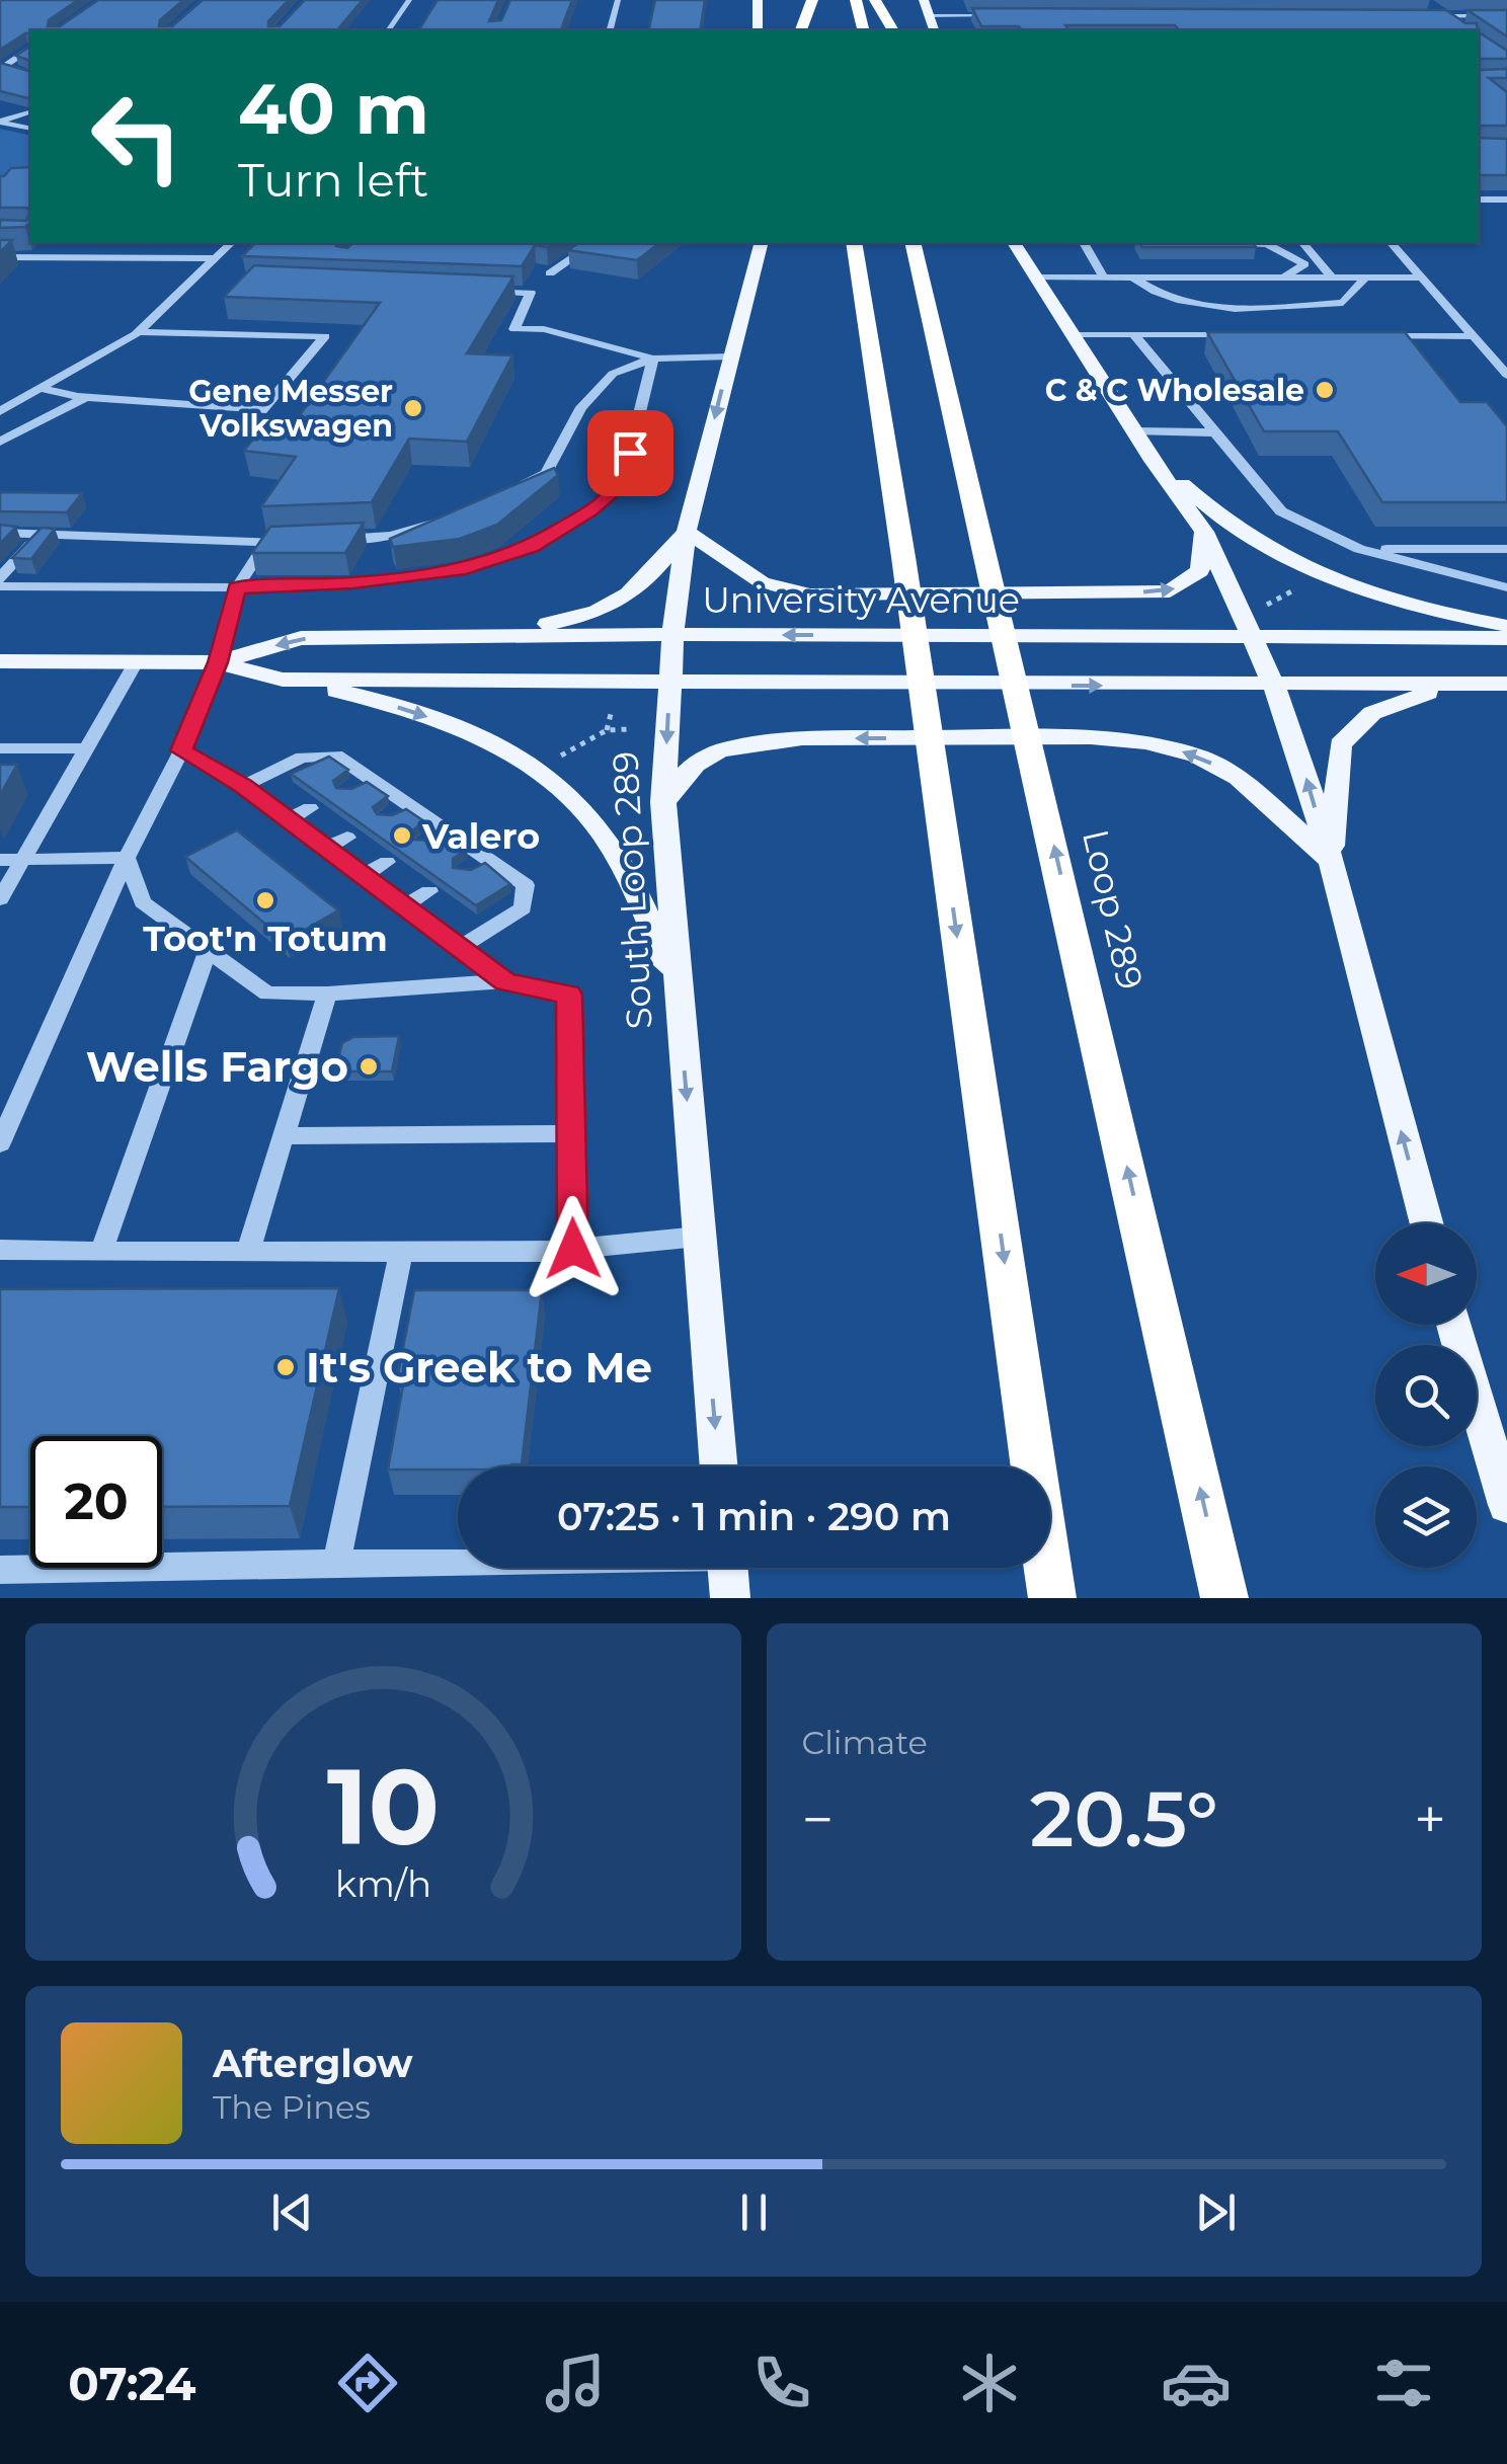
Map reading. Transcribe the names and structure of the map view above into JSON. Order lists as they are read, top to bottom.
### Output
{
  "streets": {
    "highway": ["Loop 289"],
    "main road": ["University Avenue", "South Loop 289"]
  },
  "crossings": [
    ["University Avenue", "South Loop 289"]
  ],
  "one_way": ["South Loop 289"],
  "places": [
    "C & C Wholesale",
    "Gene Messer Volkswagen",
    "Valero",
    "Toot'n Totum",
    "Wells Fargo",
    "It's Greek to Me"
  ],
  "north": "left",
  "page": {
    "turn": ["40 m", "Turn left"],
    "limit": "20",
    "trip": "07:25 · 1 min · 290 m",
    "tile": "Climate",
    "heat": ["−", "20.5°", "+"],
    "song": ["Afterglow", "The Pines"],
    "tabs": "07:24",
    "gauge": ["10", "km/h"]
  }
}
